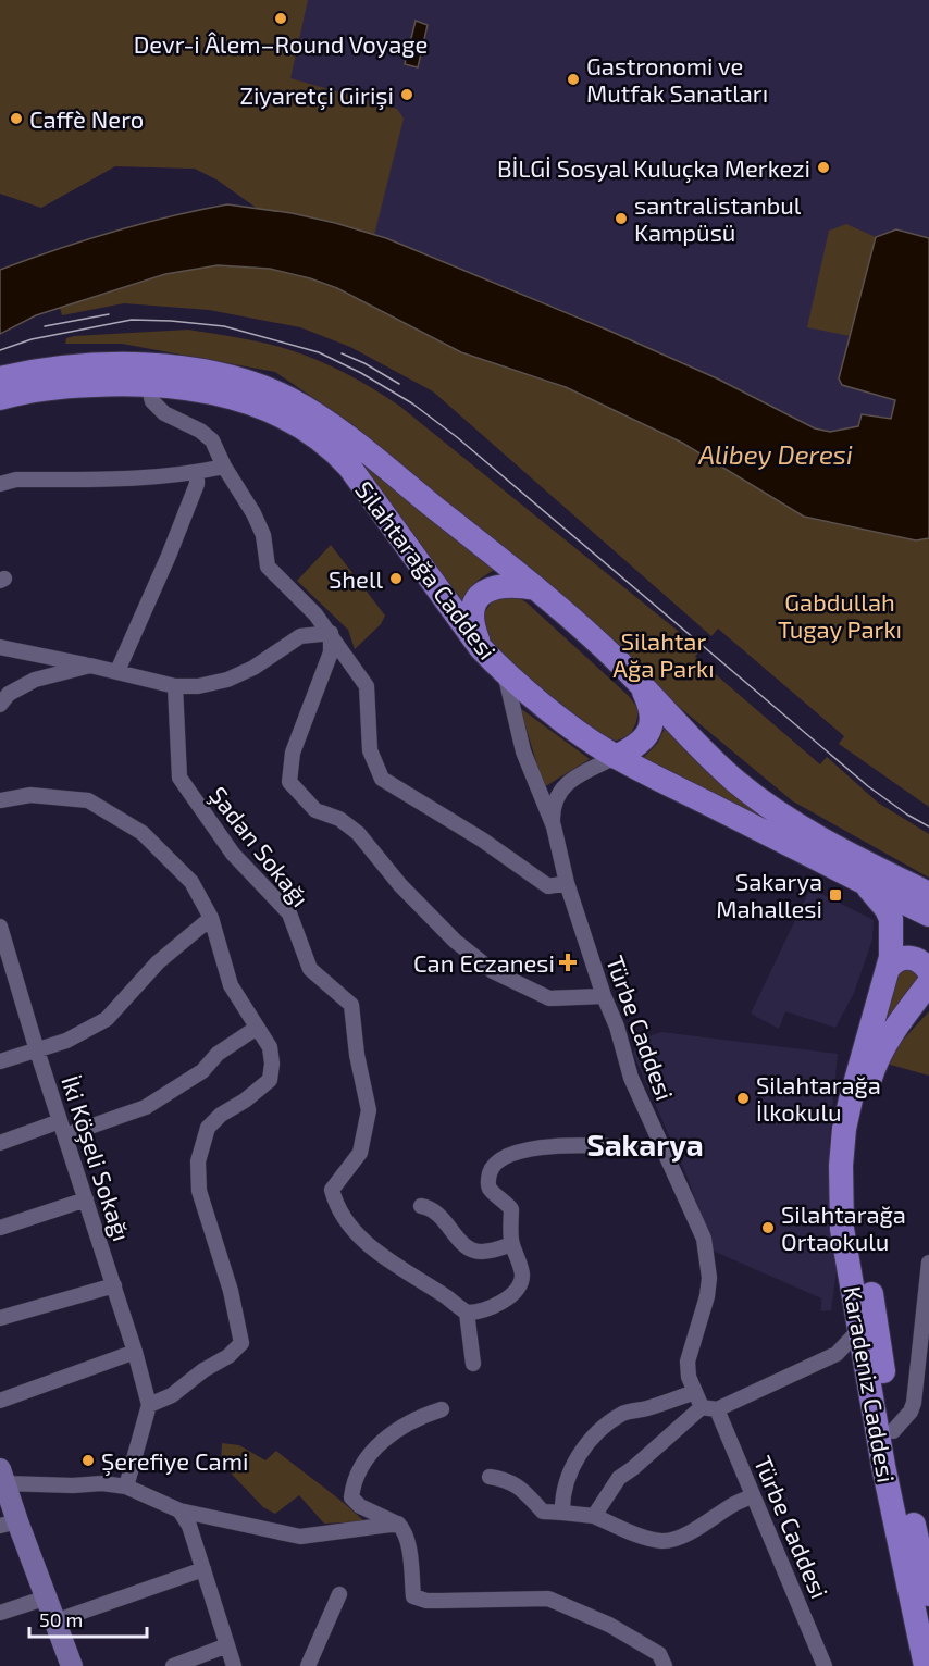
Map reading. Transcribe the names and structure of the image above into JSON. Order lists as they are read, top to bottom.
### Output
{
  "streets": {
    "main road": ["Silahtarağa Caddesi", "Karadeniz Caddesi"],
    "street": ["Şadan Sokağı", "Türbe Caddesi", "İki Köşeli Sokağı"]
  },
  "crossings": [
    ["Silahtarağa Caddesi", "Türbe Caddesi"],
    ["Silahtarağa Caddesi", "Karadeniz Caddesi"]
  ],
  "districts": ["Sakarya"],
  "water": ["Alibey Deresi"],
  "parks": ["Gabdullah Tugay Parkı", "Silahtar Ağa Parkı"],
  "places": {
    "other": [
      "Devr-i Âlem–Round Voyage",
      "Gastronomi ve Mutfak Sanatları",
      "Ziyaretçi Girişi",
      "Caffè Nero",
      "BİLGİ Sosyal Kuluçka Merkezi",
      "santralistanbul Kampüsü",
      "Shell",
      "Silahtarağa İlkokulu",
      "Silahtarağa Ortaokulu",
      "Şerefiye Cami"
    ],
    "transit": ["Sakarya Mahallesi"],
    "health": ["Can Eczanesi"]
  },
  "scale_bar": "50 m"
}
